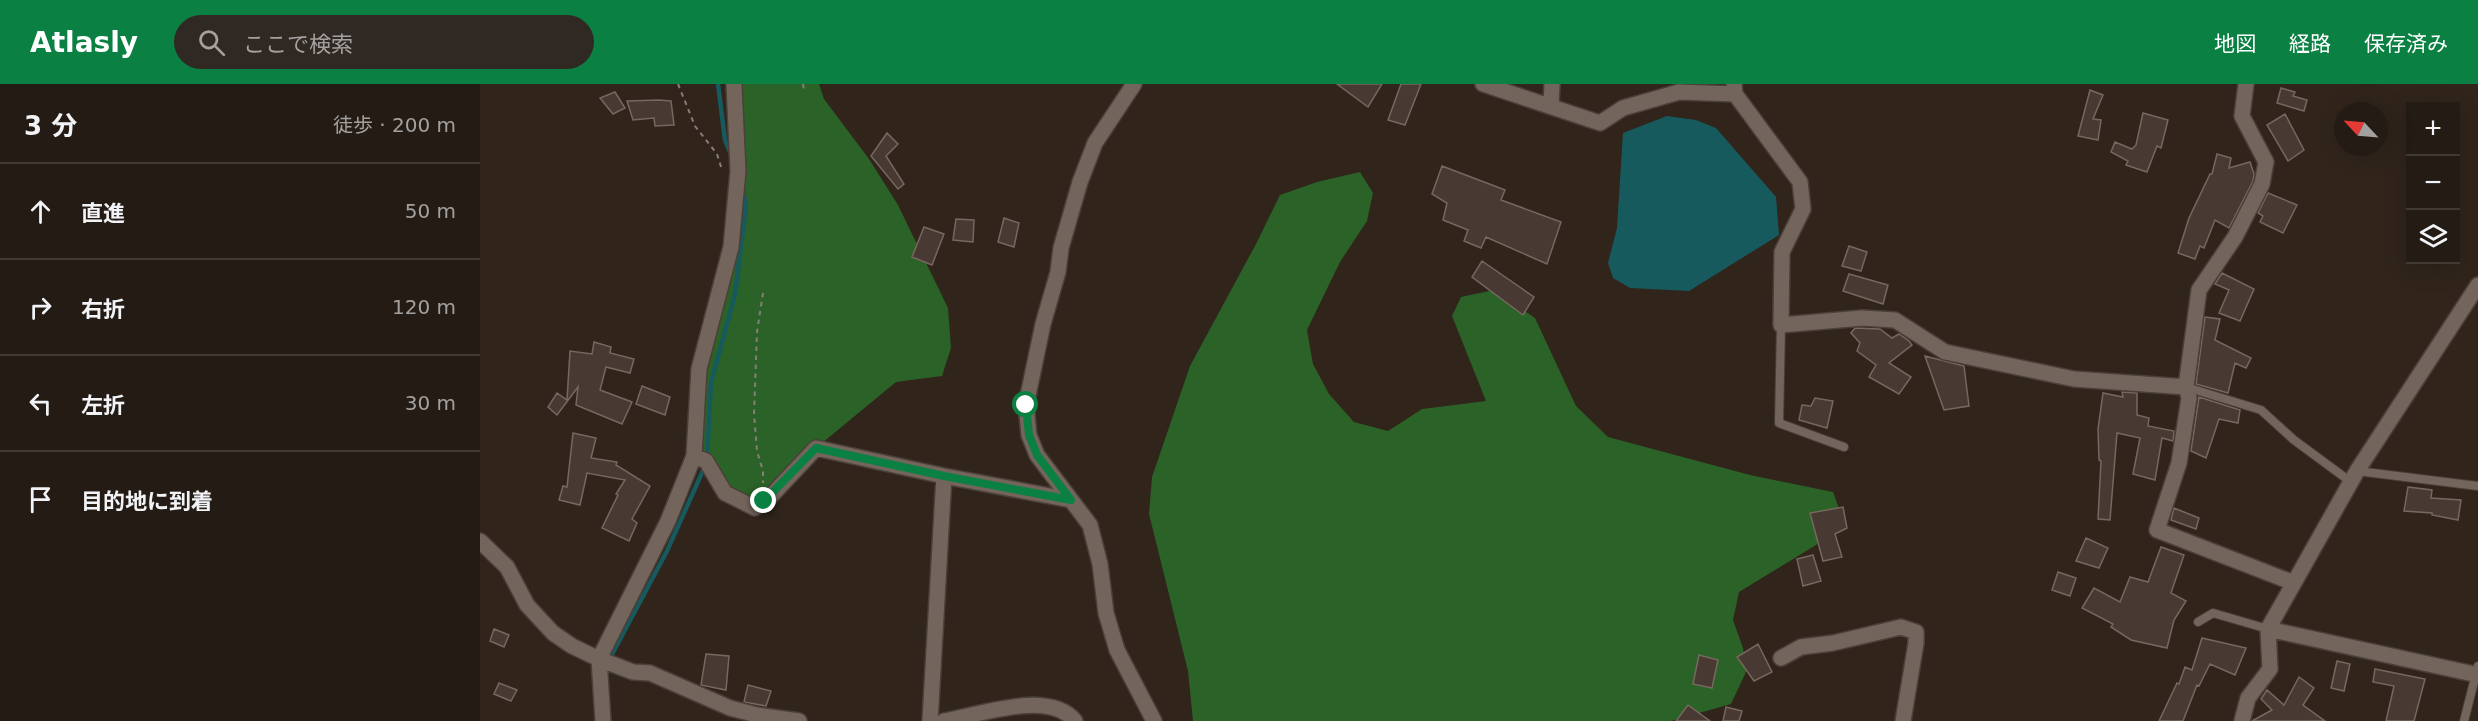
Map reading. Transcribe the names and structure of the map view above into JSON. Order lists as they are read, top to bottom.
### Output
{
  "north": "top left",
  "page": {
    "header": "Atlasly",
    "search": "ここで検索",
    "nav": ["地図", "経路", "保存済み"],
    "heading": ["3 分", "徒歩 · 200 m"],
    "map_buttons": ["+", "−"],
    "list": [
      ["直進", "50 m"],
      ["右折", "120 m"],
      ["左折", "30 m"],
      "目的地に到着"
    ]
  }
}
